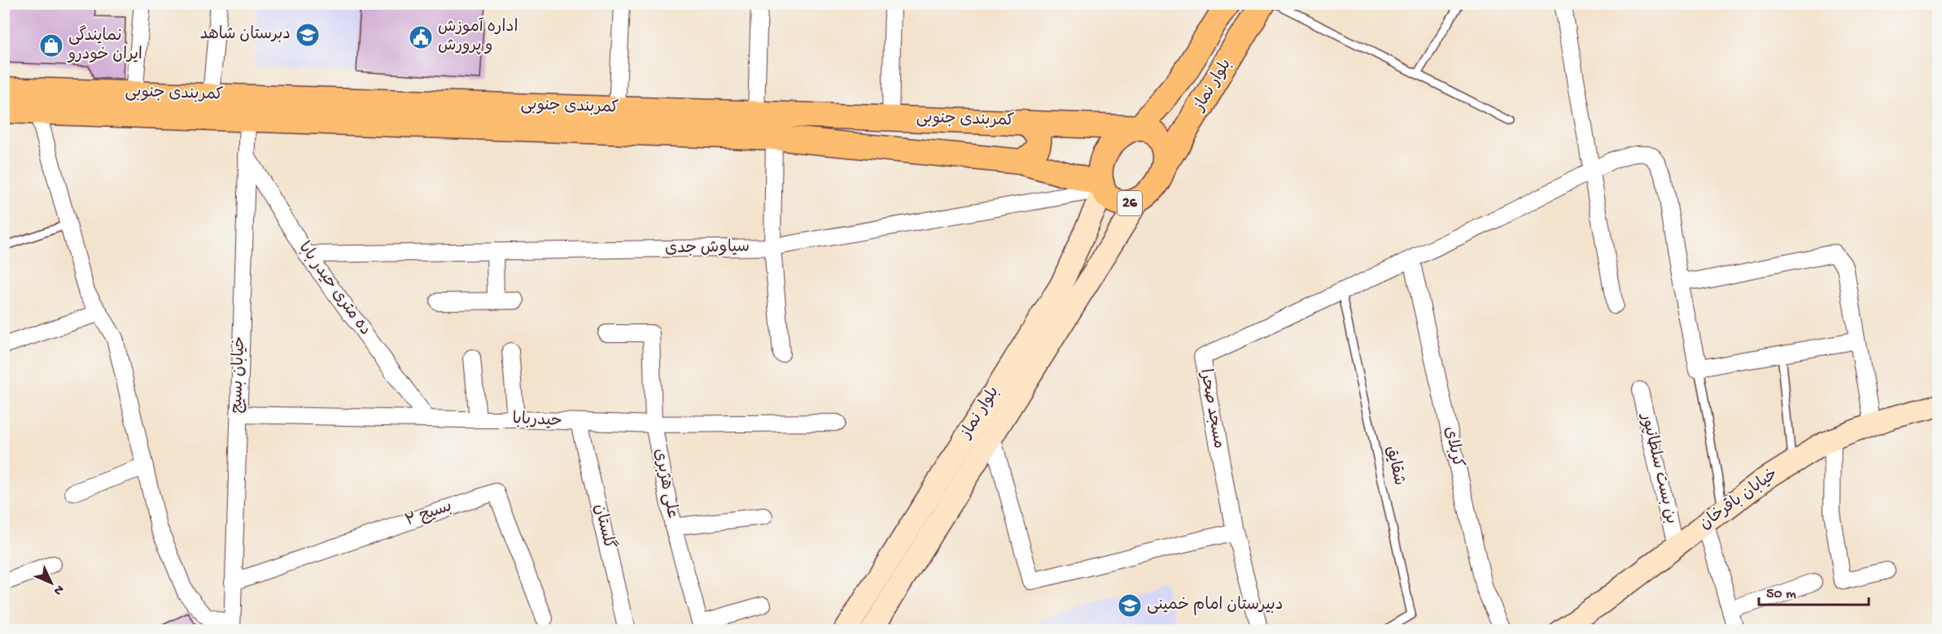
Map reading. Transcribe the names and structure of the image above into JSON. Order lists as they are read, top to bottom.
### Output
{
  "streets": {
    "main road": [
      "بلوار نماز",
      "کمربندی جنوبی",
      "26",
      "خیابان باقرخان"
    ],
    "street": [
      "سیاوش جدی",
      "ده متری حیدر بابا",
      "خیابان بسیج",
      "مسجد صحرا",
      "حیدربابا",
      "کربلای",
      "بن بست سلطانپور",
      "علی هژبری",
      "بسیج ۲",
      "گلستان"
    ],
    "lane": ["شقایق"]
  },
  "crossings": [
    ["بلوار نماز", "کمربندی جنوبی"],
    ["بلوار نماز", "26"],
    ["بلوار نماز", "سیاوش جدی"],
    ["کمربندی جنوبی", "26"],
    ["کمربندی جنوبی", "سیاوش جدی"],
    ["کمربندی جنوبی", "خیابان بسیج"],
    ["26", "سیاوش جدی"],
    ["سیاوش جدی", "ده متری حیدر بابا"],
    ["ده متری حیدر بابا", "خیابان بسیج"],
    ["ده متری حیدر بابا", "حیدربابا"],
    ["خیابان بسیج", "حیدربابا"],
    ["خیابان بسیج", "بسیج ۲"],
    ["مسجد صحرا", "کربلای"],
    ["مسجد صحرا", "شقایق"],
    ["حیدربابا", "علی هژبری"],
    ["حیدربابا", "گلستان"],
    ["بن بست سلطانپور", "خیابان باقرخان"]
  ],
  "places": {
    "school or university": ["دبرستان شاهد", "دبیرستان امام خمینی"],
    "public building": ["اداره آموزش و پرورش"],
    "shop": ["نمایندگی ایران خودرو"]
  },
  "scale_bar": "50 m",
  "north": "bottom right"
}
